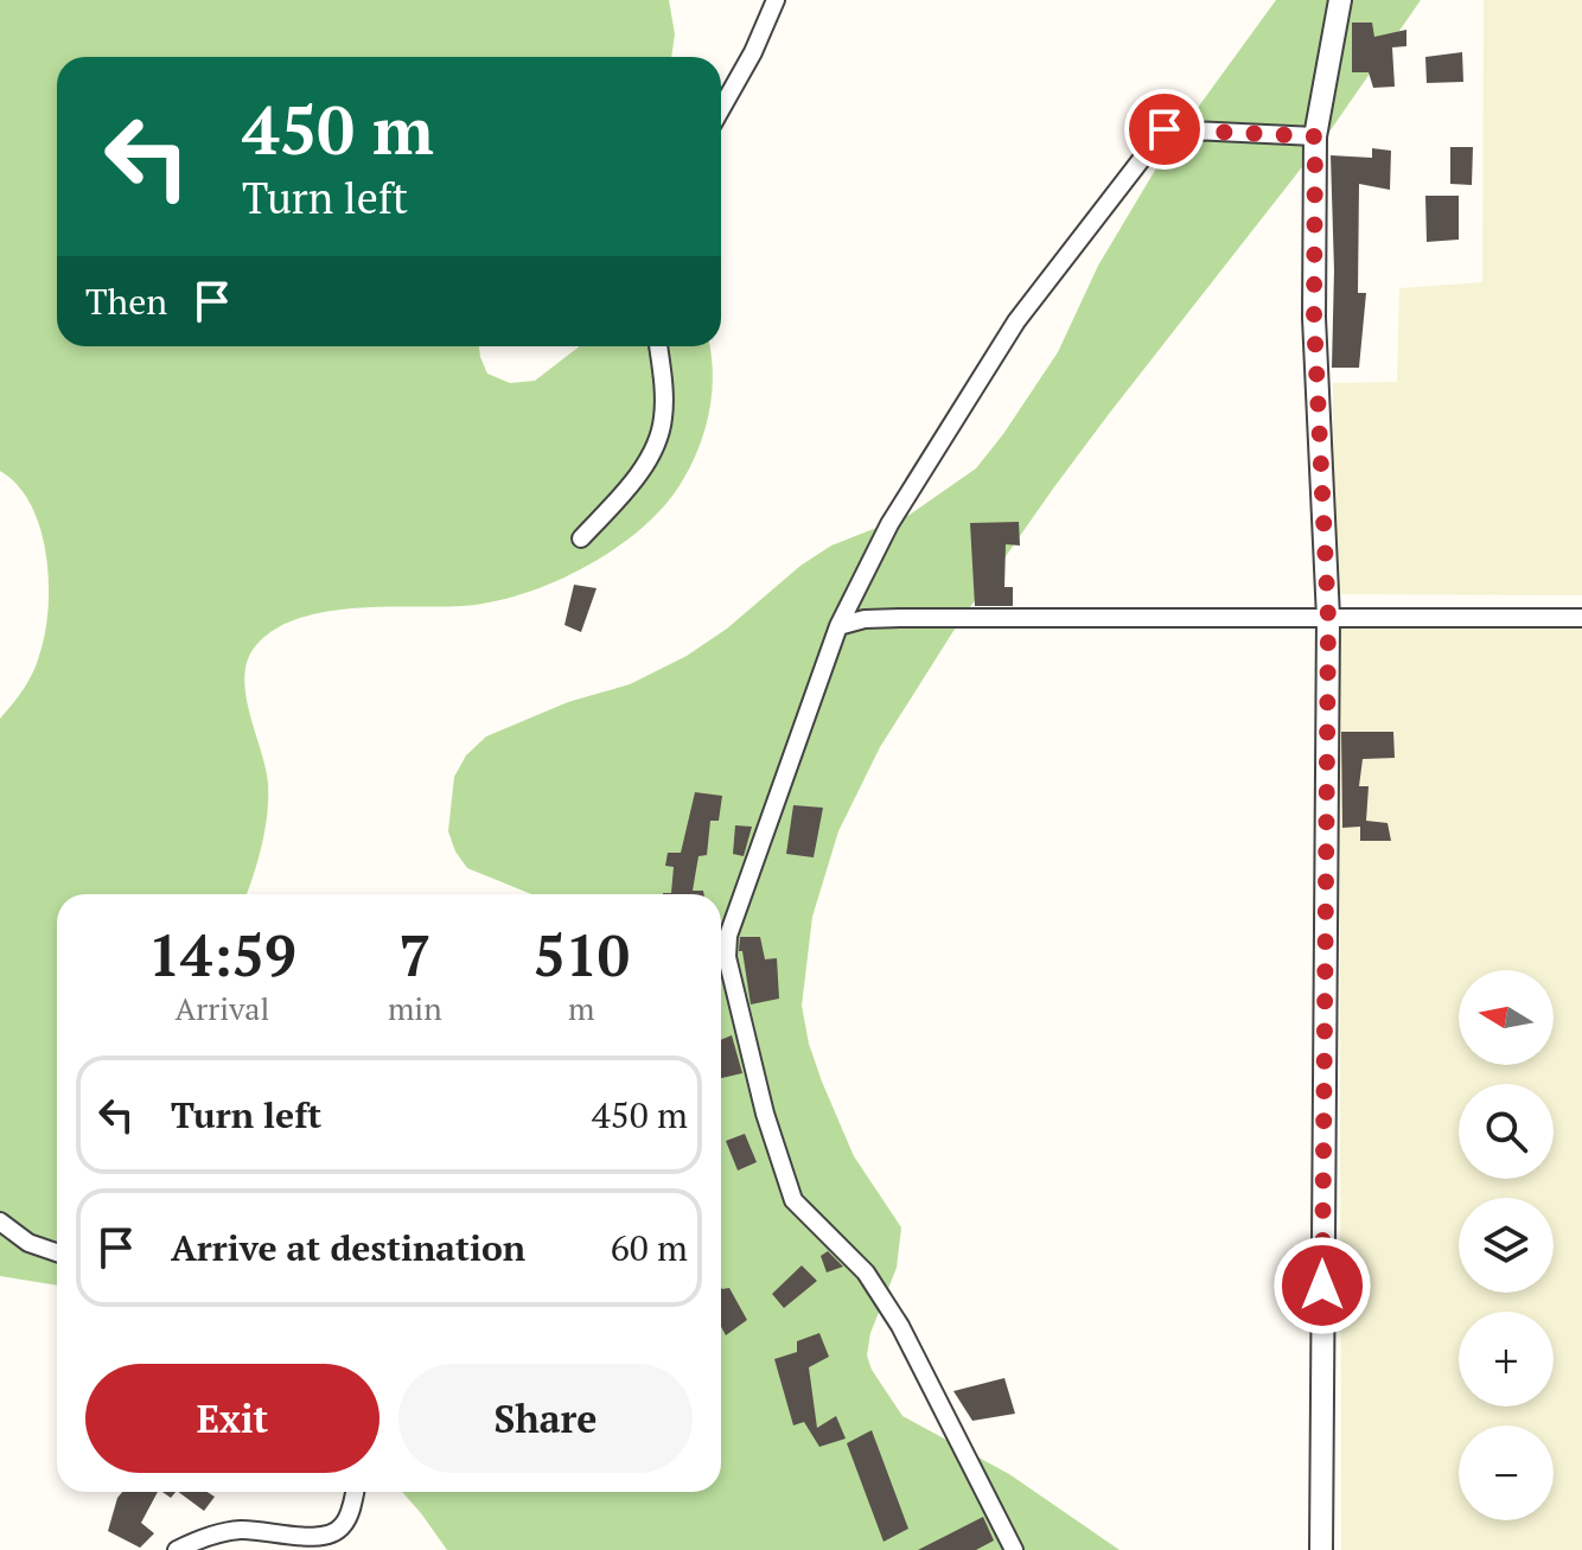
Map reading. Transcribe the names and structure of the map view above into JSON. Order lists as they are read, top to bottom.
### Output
{
  "north": "left",
  "page": {
    "turn": ["450 m", "Turn left"],
    "then": "Then",
    "eta": [
      "14:59",
      "Arrival",
      "7",
      "min",
      "510",
      "m"
    ],
    "map_buttons": ["+", "−"],
    "list": [
      {
        "name": "Turn left",
        "value": "450 m"
      },
      {
        "name": "Arrive at destination",
        "value": "60 m"
      }
    ],
    "buttons": ["Exit", "Share"]
  }
}
